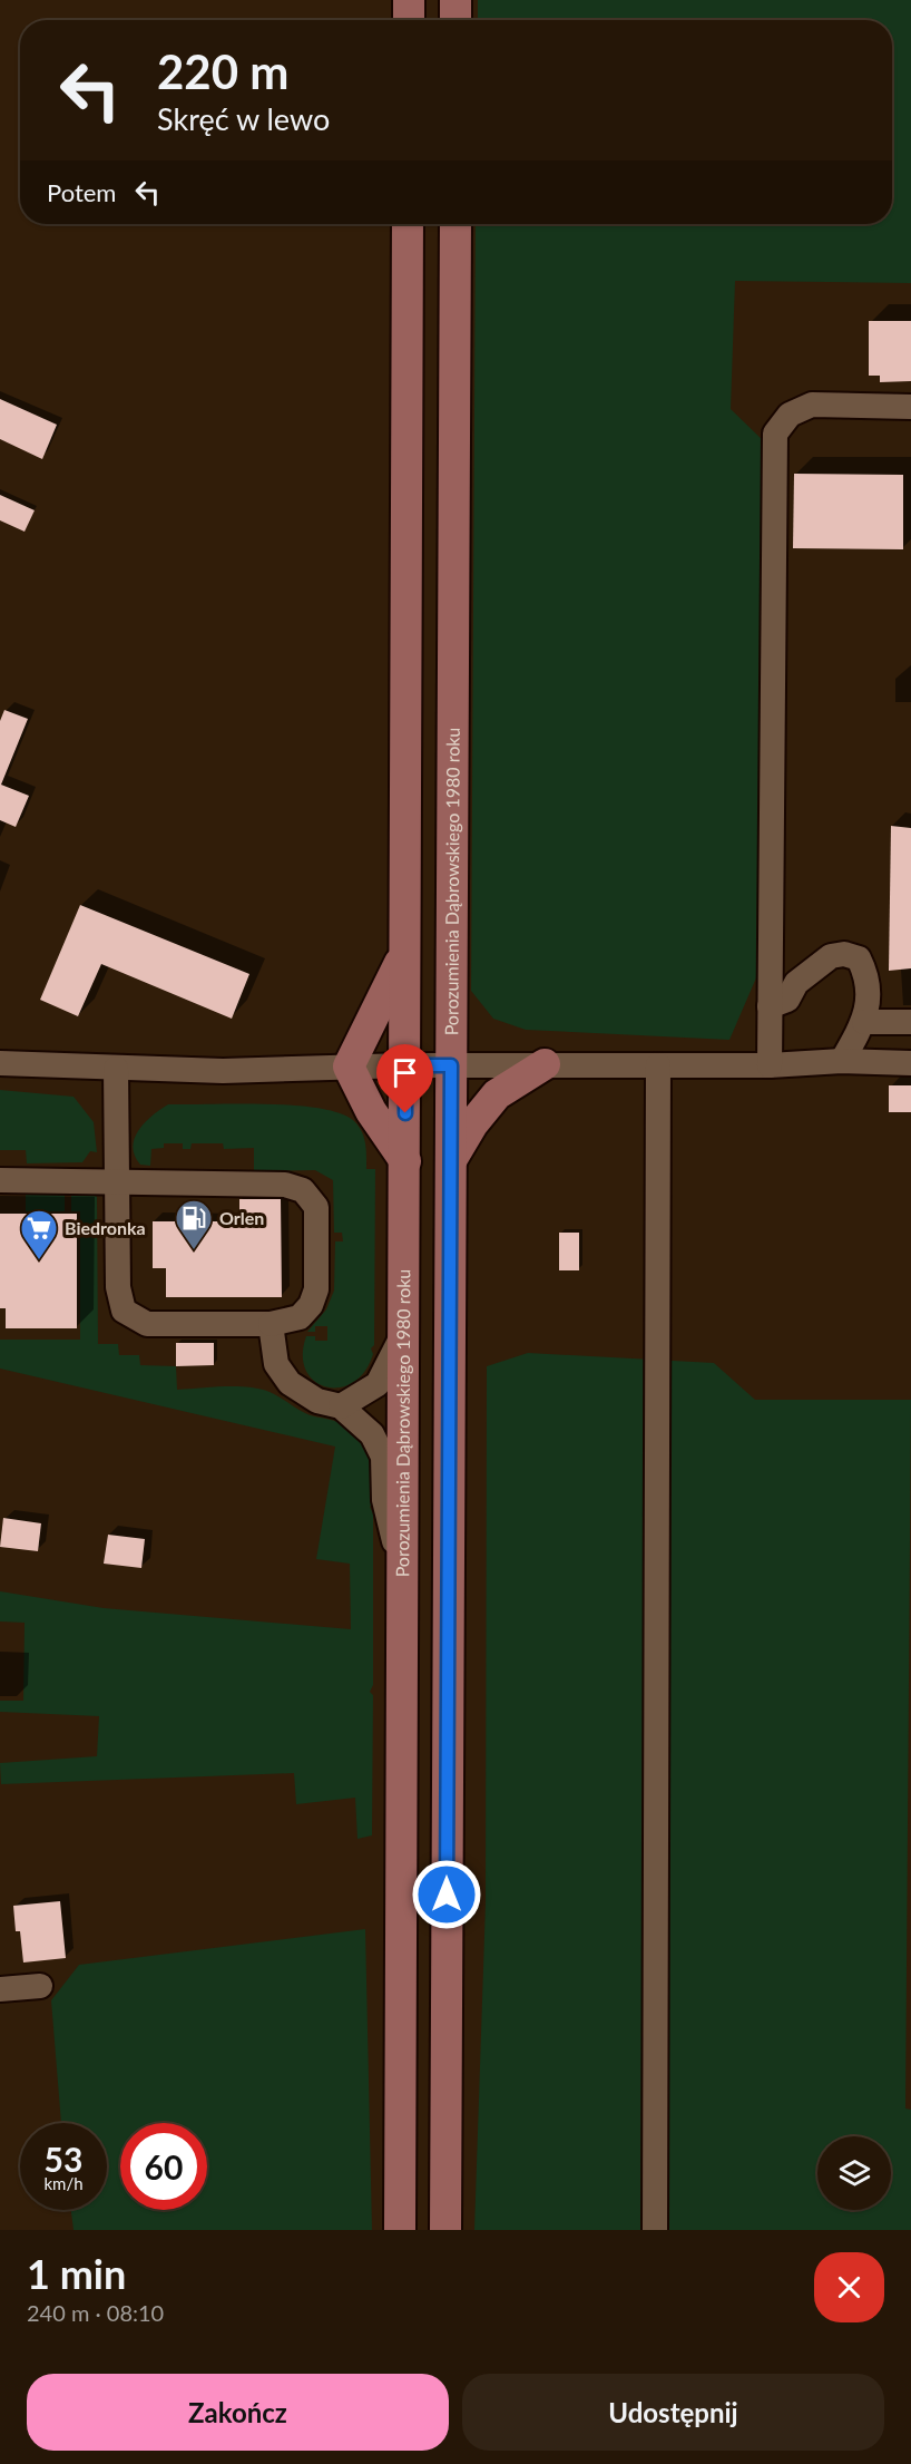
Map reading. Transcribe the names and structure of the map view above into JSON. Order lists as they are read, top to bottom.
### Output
{
  "streets": {
    "main road": ["Porozumienia Dąbrowskiego 1980 roku"]
  },
  "places": {
    "fuel station": ["Orlen"],
    "supermarket": ["Biedronka"]
  },
  "page": {
    "turn": ["220 m", "Skręć w lewo"],
    "then": "Potem",
    "speed": "53 km/h",
    "limit": "60",
    "heading": ["1 min", "240 m · 08:10"],
    "buttons": ["Zakończ", "Udostępnij"]
  }
}
